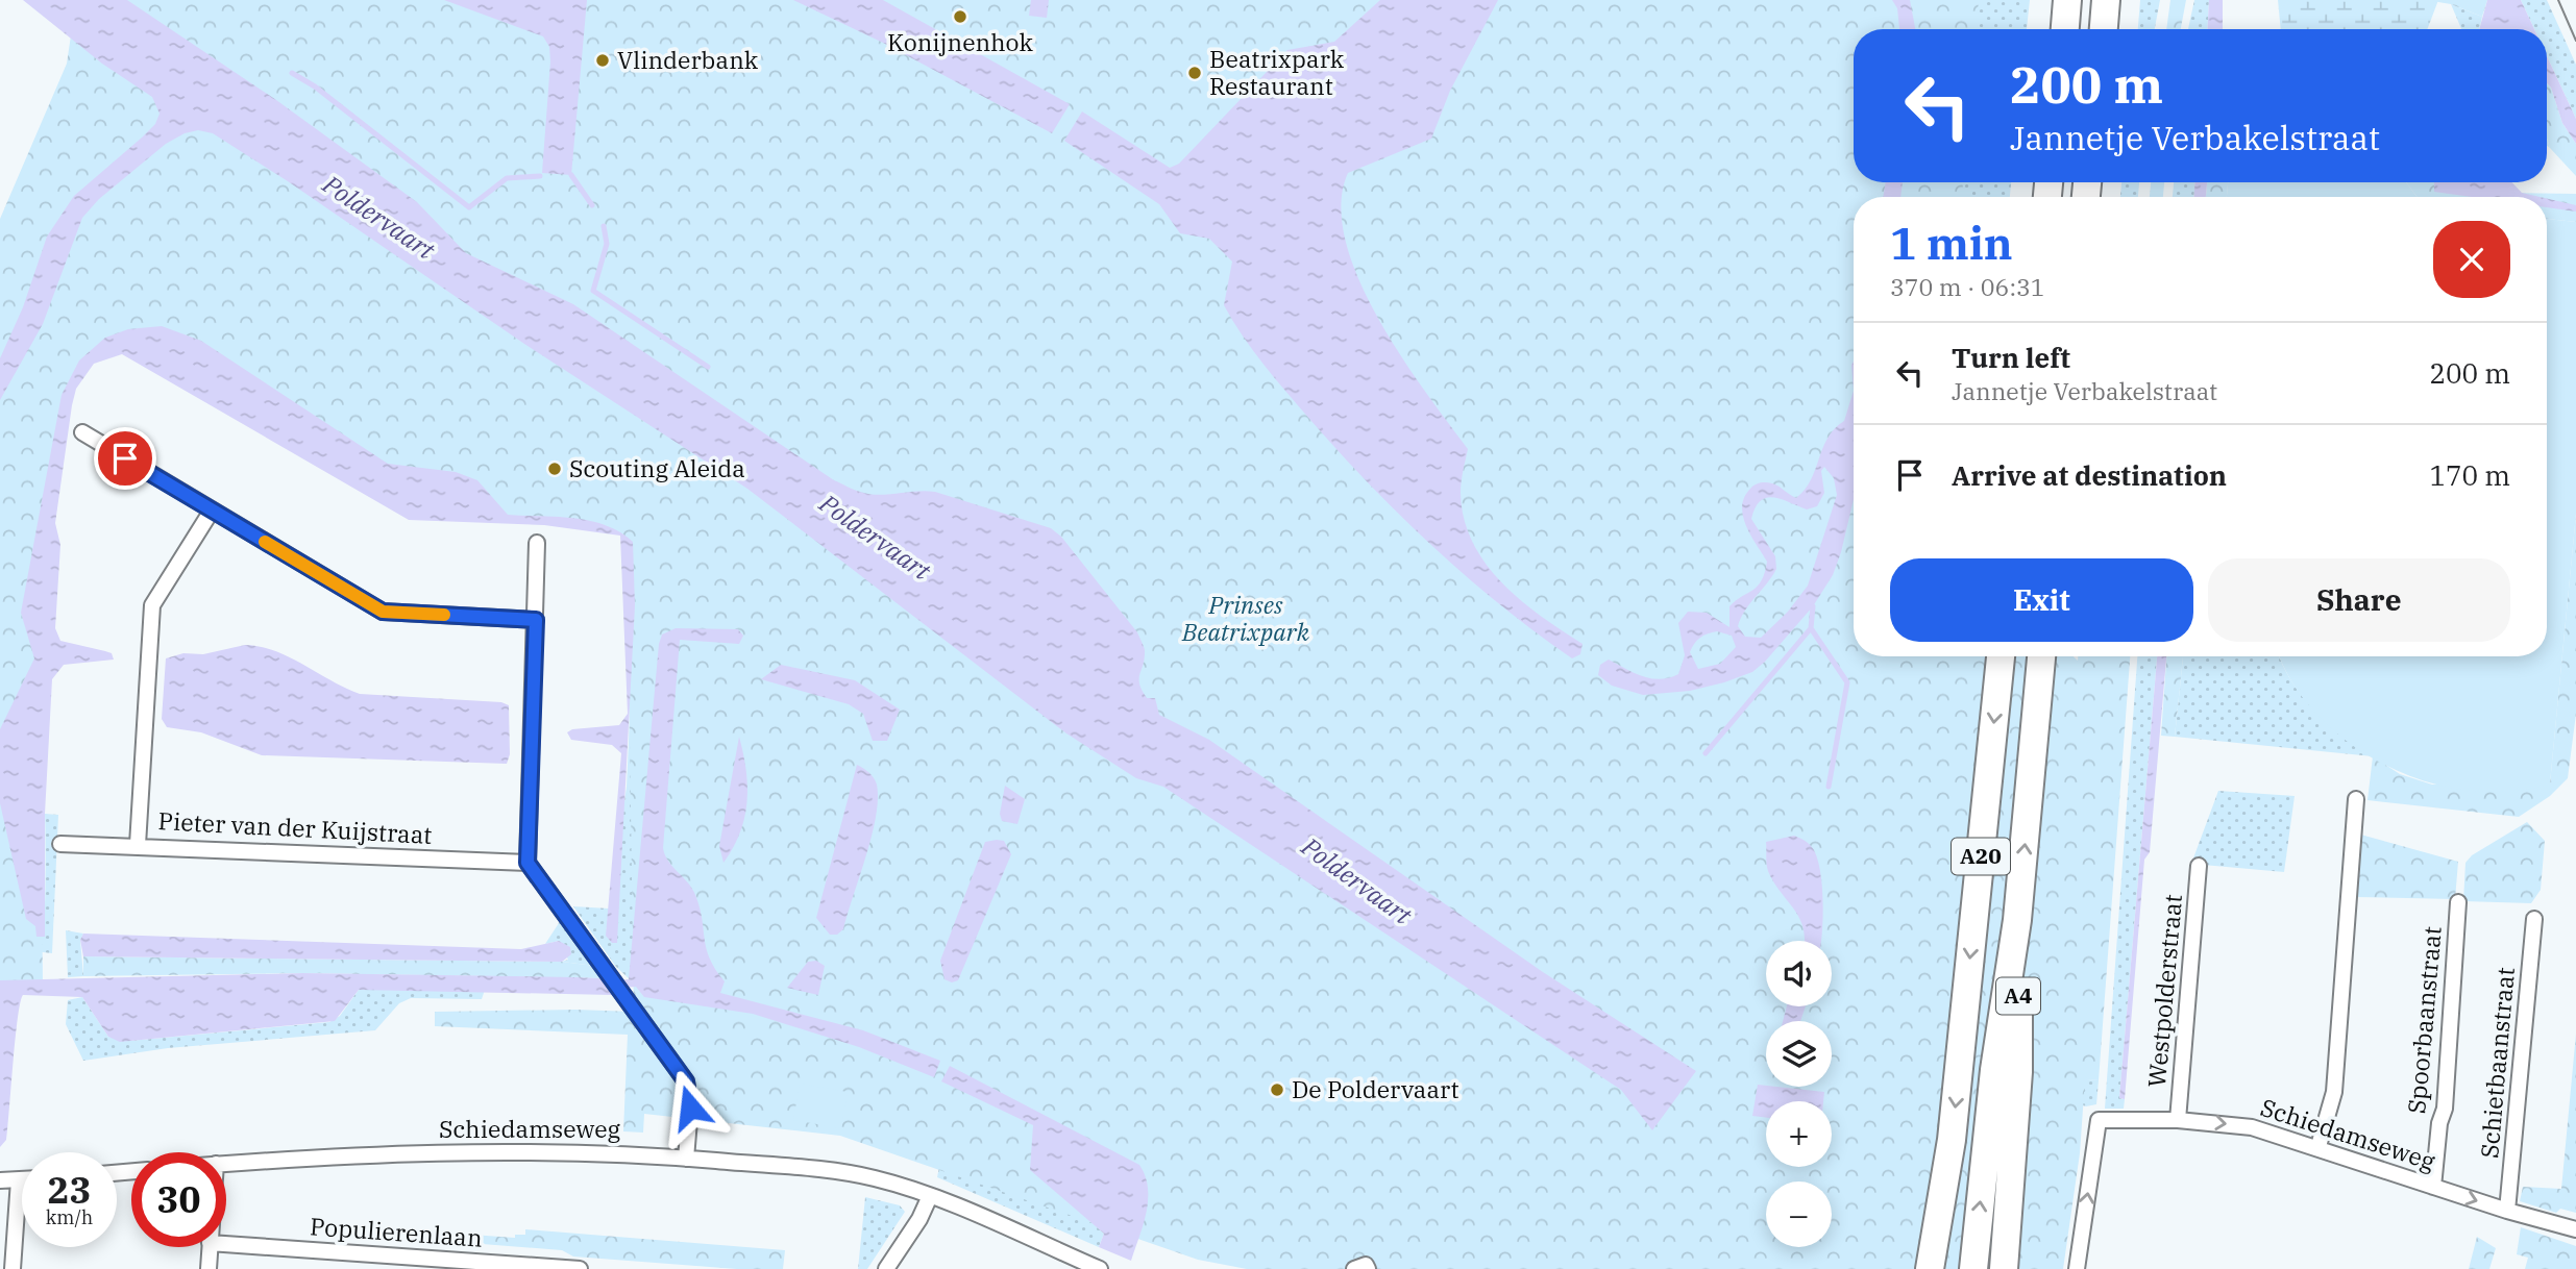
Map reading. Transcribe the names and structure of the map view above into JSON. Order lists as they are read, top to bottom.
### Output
{
  "streets": {
    "highway": ["A20"],
    "street": [
      "Pieter van der Kuijstraat",
      "Westpolderstraat",
      "Spoorbaanstraat",
      "Schietbaanstraat",
      "Schiedamseweg",
      "Populierenlaan"
    ]
  },
  "crossings": [
    ["Westpolderstraat", "Schiedamseweg"],
    ["Spoorbaanstraat", "Schiedamseweg"],
    ["Schietbaanstraat", "Schiedamseweg"]
  ],
  "water": ["Poldervaart"],
  "parks": ["Prinses Beatrixpark"],
  "places": [
    "Konijnenhok",
    "Vlinderbank",
    "Beatrixpark Restaurant",
    "Scouting Aleida",
    "De Poldervaart"
  ],
  "page": {
    "turn": ["200 m", "Jannetje Verbakelstraat"],
    "heading": ["1 min", "370 m · 06:31"],
    "list": [
      {
        "name": "Turn left",
        "note": "Jannetje Verbakelstraat",
        "value": "200 m"
      },
      {
        "name": "Arrive at destination",
        "value": "170 m"
      }
    ],
    "buttons": ["Exit", "Share"],
    "map_buttons": ["+", "−"],
    "speed": "23 km/h",
    "limit": "30"
  }
}
